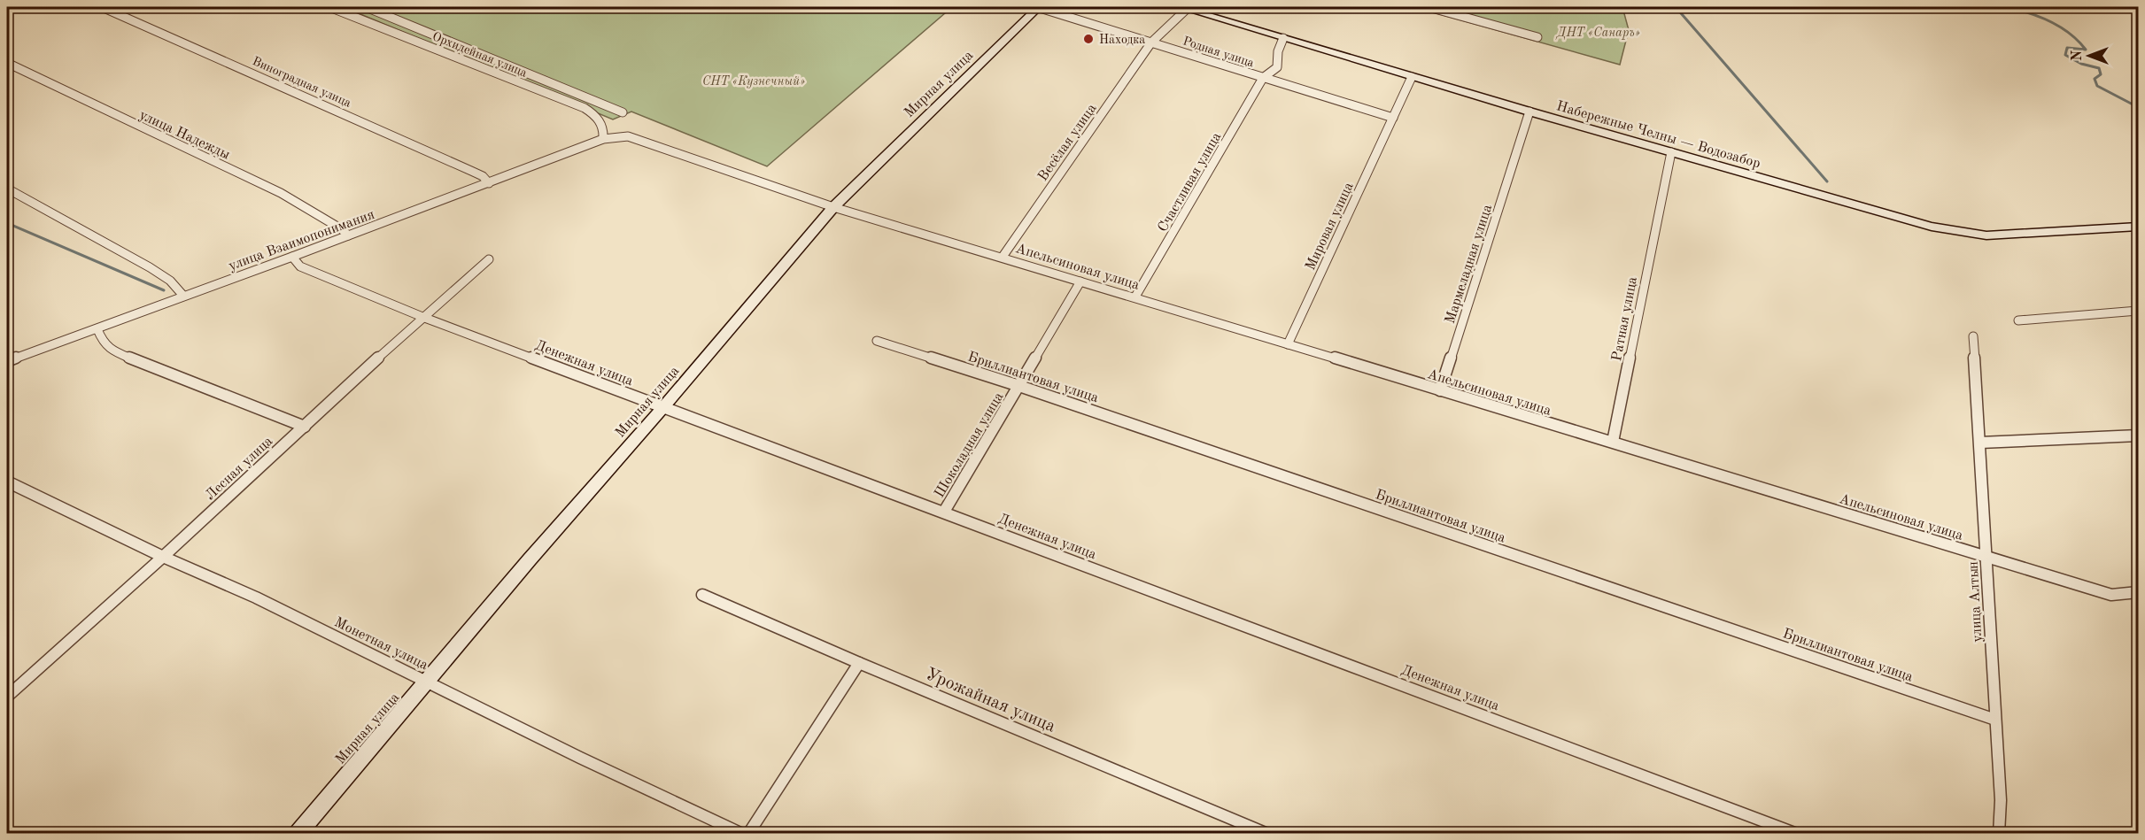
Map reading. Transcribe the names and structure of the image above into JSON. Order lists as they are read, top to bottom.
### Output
{
  "streets": {
    "street": [
      "Родная улица",
      "Орхидейная улица",
      "Виноградная улица",
      "Мирная улица",
      "улица Надежды",
      "Набережные Челны — Водозабор",
      "Весёлая улица",
      "Счастливая улица",
      "Мировая улица",
      "улица Взаимопонимания",
      "Мармеладная улица",
      "Апельсиновая улица",
      "Ратная улица",
      "Денежная улица",
      "Бриллиантовая улица",
      "Шоколадная улица",
      "Лесная улица",
      "улица Алтын",
      "Монетная улица",
      "Урожайная улица"
    ]
  },
  "crossings": [
    ["Родная улица", "Мирная улица"],
    ["Родная улица", "Весёлая улица"],
    ["Родная улица", "Счастливая улица"],
    ["Родная улица", "Мировая улица"],
    ["Орхидейная улица", "улица Взаимопонимания"],
    ["Орхидейная улица", "Апельсиновая улица"],
    ["Виноградная улица", "улица Взаимопонимания"],
    ["Мирная улица", "Апельсиновая улица"],
    ["Мирная улица", "Денежная улица"],
    ["Мирная улица", "Монетная улица"],
    ["улица Надежды", "улица Взаимопонимания"],
    ["Набережные Челны — Водозабор", "Весёлая улица"],
    ["Набережные Челны — Водозабор", "Счастливая улица"],
    ["Набережные Челны — Водозабор", "Мировая улица"],
    ["Набережные Челны — Водозабор", "Мармеладная улица"],
    ["Набережные Челны — Водозабор", "Ратная улица"],
    ["Весёлая улица", "Апельсиновая улица"],
    ["Счастливая улица", "Апельсиновая улица"],
    ["Мировая улица", "Апельсиновая улица"],
    ["улица Взаимопонимания", "Апельсиновая улица"],
    ["улица Взаимопонимания", "Денежная улица"],
    ["Мармеладная улица", "Апельсиновая улица"],
    ["Апельсиновая улица", "Ратная улица"],
    ["Апельсиновая улица", "Шоколадная улица"],
    ["Апельсиновая улица", "улица Алтын"],
    ["Денежная улица", "Шоколадная улица"],
    ["Денежная улица", "Лесная улица"],
    ["Бриллиантовая улица", "Шоколадная улица"],
    ["Бриллиантовая улица", "улица Алтын"],
    ["Лесная улица", "Монетная улица"]
  ],
  "parks": ["ДНТ «Санаръ»", "СНТ «Кузнечный»"],
  "places": ["Находка"],
  "north": "left"
}
